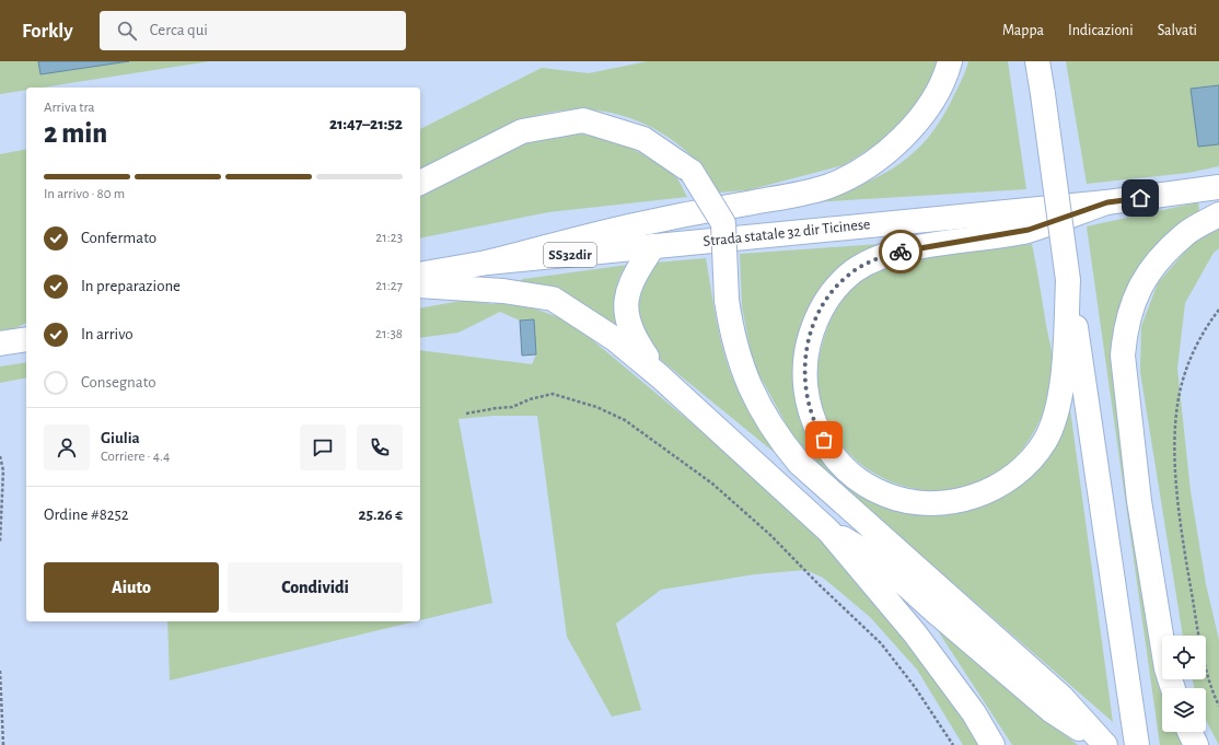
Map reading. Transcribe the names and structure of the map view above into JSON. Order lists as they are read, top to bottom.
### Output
{
  "streets": {
    "main road": ["Strada statale 32 dir Ticinese", "SS32dir"]
  },
  "page": {
    "header": "Forkly",
    "search": "Cerca qui",
    "nav": ["Mappa", "Indicazioni", "Salvati"],
    "heading": ["2 min", "Arriva tra", "21:47–21:52"],
    "panel": [
      "Giulia",
      "Corriere · 4.4",
      "Ordine #8252",
      "25.26 €"
    ],
    "bar": "In arrivo · 80 m",
    "list": [
      ["Confermato", "21:23"],
      ["In preparazione", "21:27"],
      ["In arrivo", "21:38"],
      "Consegnato"
    ],
    "buttons": ["Aiuto", "Condividi"]
  }
}
